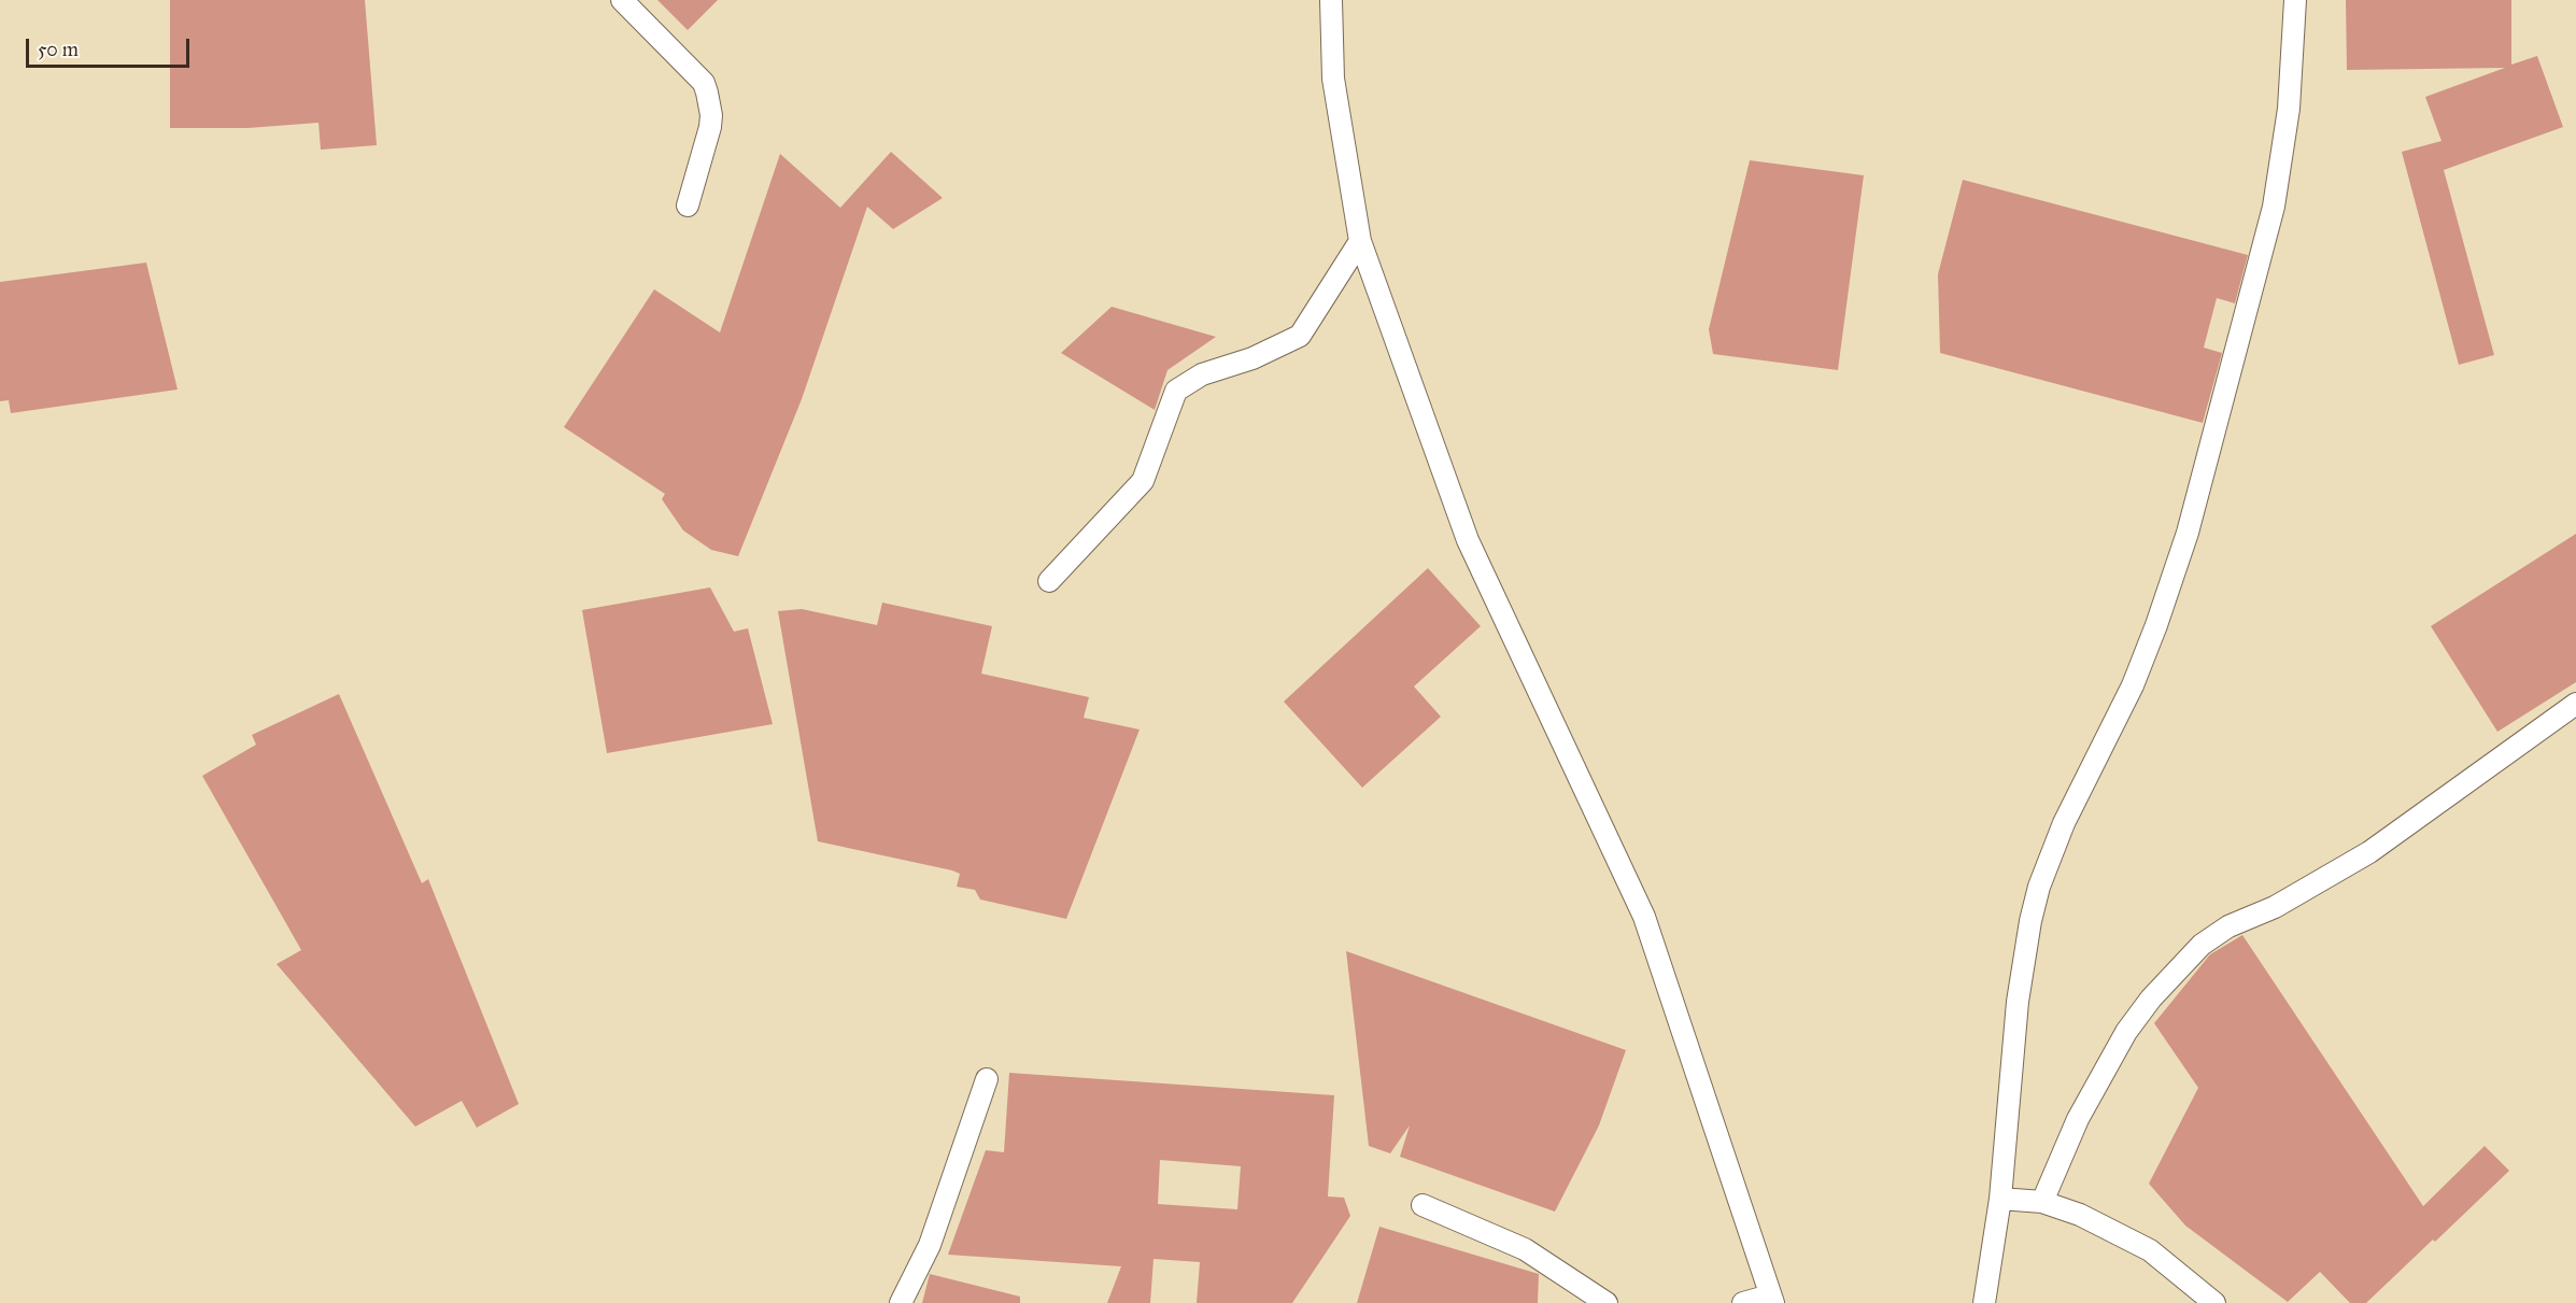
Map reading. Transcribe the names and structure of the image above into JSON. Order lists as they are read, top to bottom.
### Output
{
  "scale_bar": "50 m"
}
